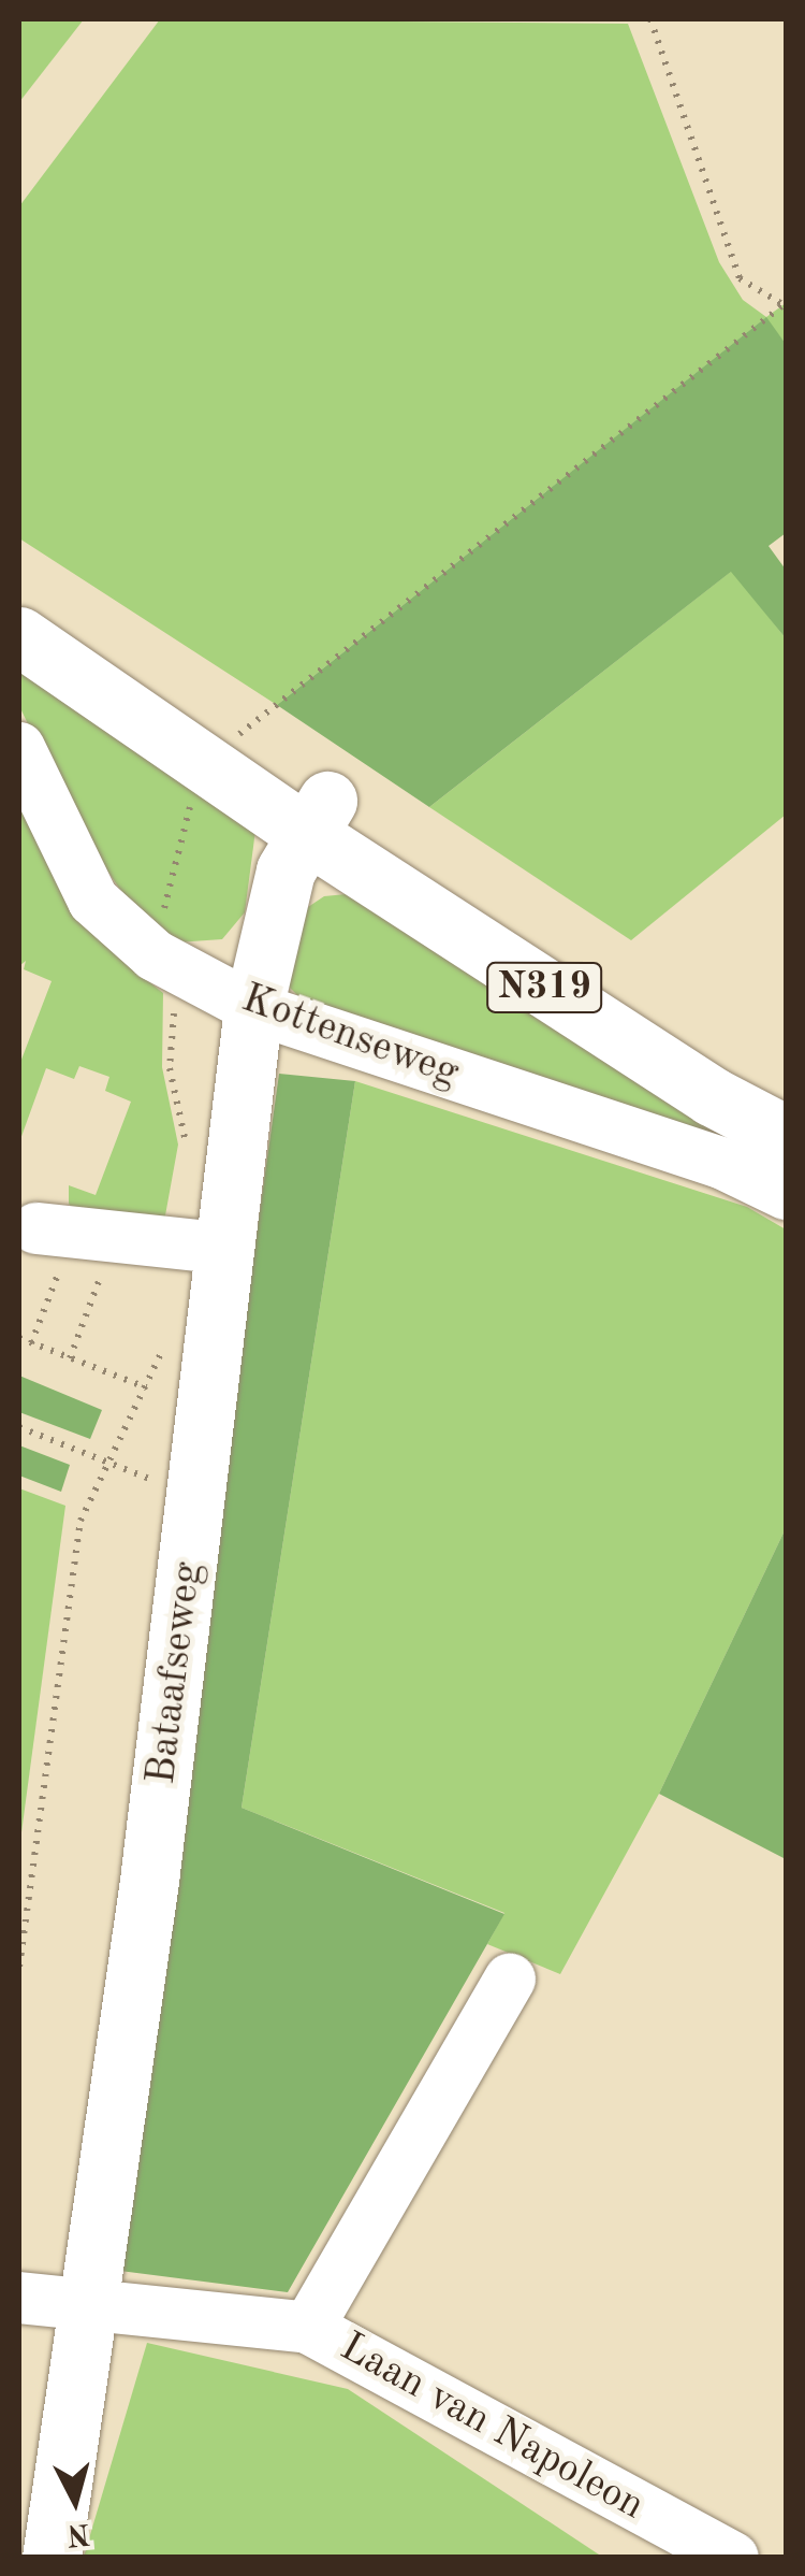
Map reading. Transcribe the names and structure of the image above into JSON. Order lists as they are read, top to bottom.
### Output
{
  "streets": {
    "main road": ["N319", "Bataafseweg"],
    "street": ["Kottenseweg", "Laan van Napoleon"]
  },
  "crossings": [
    ["N319", "Bataafseweg"],
    ["Kottenseweg", "Bataafseweg"],
    ["Bataafseweg", "Laan van Napoleon"]
  ],
  "north": "bottom"
}
